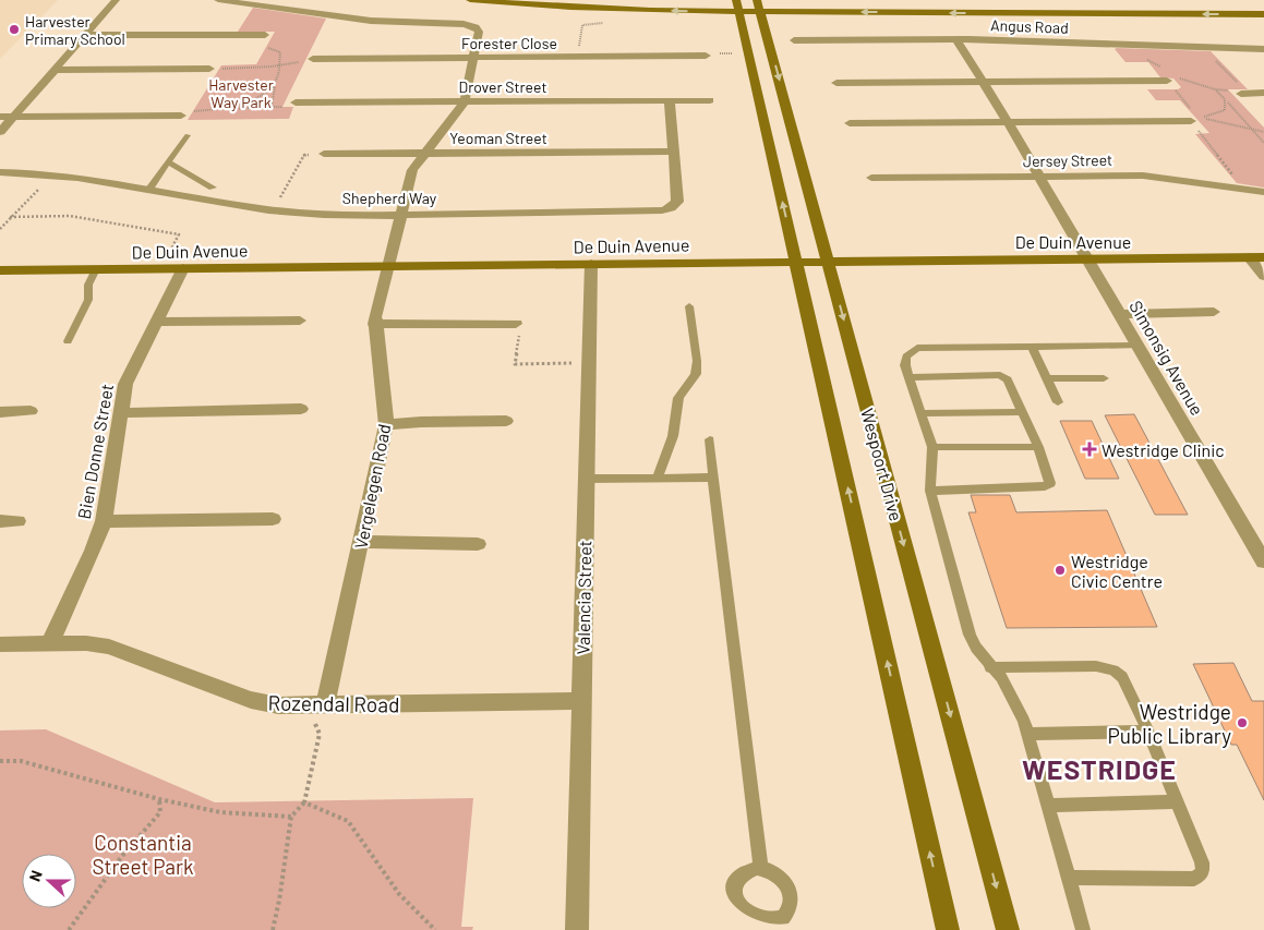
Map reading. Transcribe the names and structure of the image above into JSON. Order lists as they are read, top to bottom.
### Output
{
  "streets": {
    "main road": ["De Duin Avenue", "Wespoort Drive"],
    "street": [
      "Angus Road",
      "Forester Close",
      "Drover Street",
      "Yeoman Street",
      "Jersey Street",
      "Shepherd Way",
      "Simonsig Avenue",
      "Bien Donne Street",
      "Vergelegen Road",
      "Valencia Street",
      "Rozendal Road"
    ]
  },
  "crossings": [
    ["Angus Road", "Simonsig Avenue"],
    ["Drover Street", "Shepherd Way"],
    ["Drover Street", "Vergelegen Road"],
    ["Yeoman Street", "Shepherd Way"],
    ["Yeoman Street", "Vergelegen Road"],
    ["Jersey Street", "Simonsig Avenue"],
    ["Shepherd Way", "Vergelegen Road"],
    ["De Duin Avenue", "Simonsig Avenue"],
    ["De Duin Avenue", "Bien Donne Street"],
    ["De Duin Avenue", "Wespoort Drive"],
    ["De Duin Avenue", "Vergelegen Road"],
    ["De Duin Avenue", "Valencia Street"],
    ["Bien Donne Street", "Rozendal Road"],
    ["Vergelegen Road", "Rozendal Road"],
    ["Valencia Street", "Rozendal Road"]
  ],
  "districts": ["WESTRIDGE"],
  "parks": ["Harvester Way Park", "Constantia Street Park"],
  "places": {
    "other": ["Harvester Primary School", "Westridge Civic Centre", "Westridge Public Library"],
    "health": ["Westridge Clinic"]
  },
  "north": "left"
}
